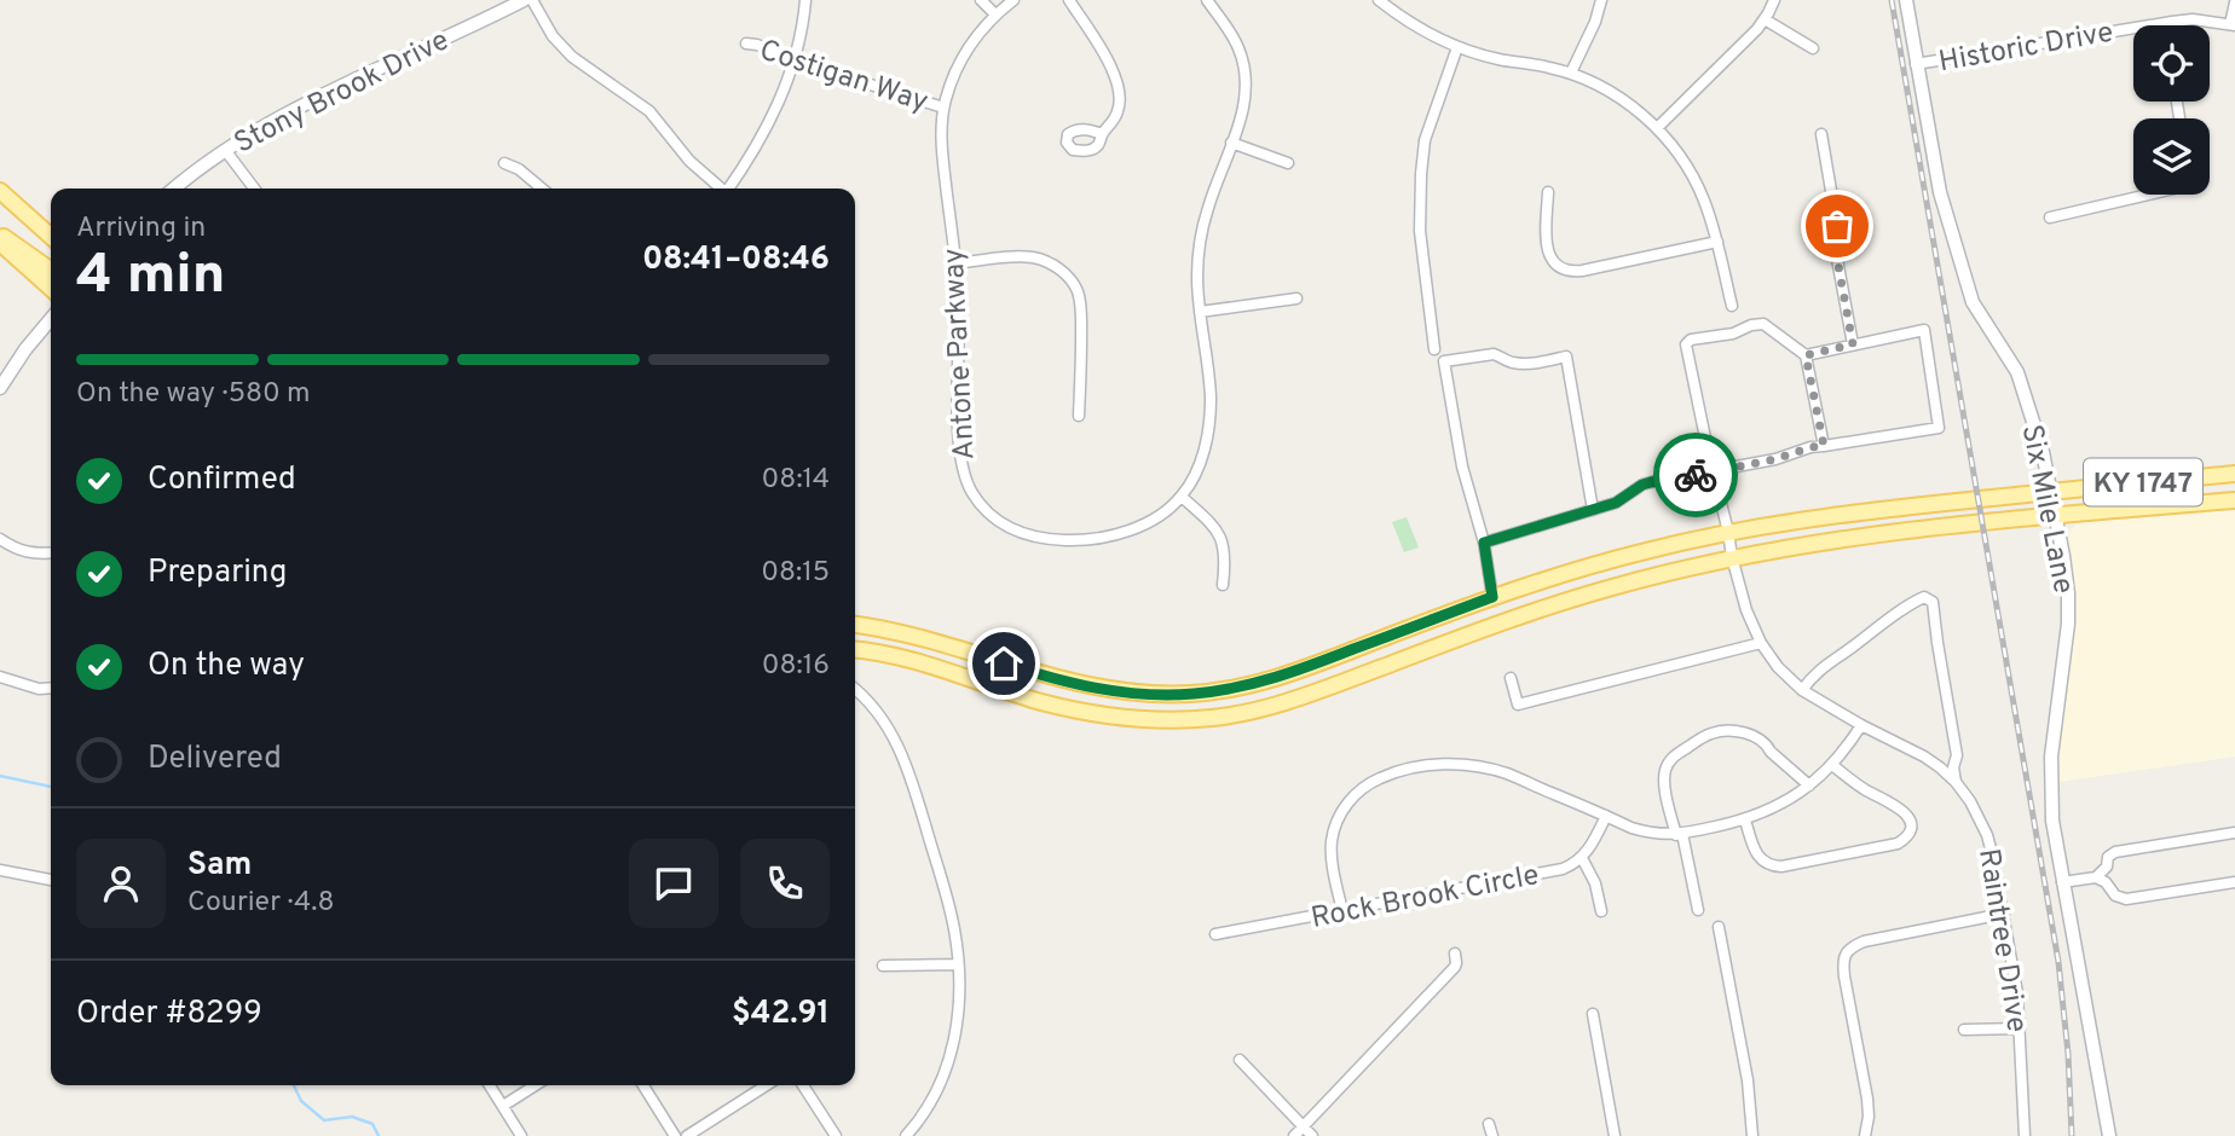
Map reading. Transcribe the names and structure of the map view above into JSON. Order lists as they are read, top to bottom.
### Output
{
  "streets": {
    "main road": ["KY 1747"],
    "street": [
      "Historic Drive",
      "Costigan Way",
      "Stony Brook Drive",
      "Antone Parkway",
      "Six Mile Lane",
      "Rock Brook Circle",
      "Raintree Drive"
    ]
  },
  "crossings": [
    ["Historic Drive", "Six Mile Lane"],
    ["Costigan Way", "Antone Parkway"],
    ["KY 1747", "Six Mile Lane"],
    ["KY 1747", "Raintree Drive"]
  ],
  "page": {
    "heading": ["4 min", "Arriving in", "08:41–08:46"],
    "panel": [
      "Sam",
      "Courier · 4.8",
      "Order #8299",
      "$42.91"
    ],
    "bar": "On the way · 580 m",
    "list": [
      ["Confirmed", "08:14"],
      ["Preparing", "08:15"],
      ["On the way", "08:16"],
      "Delivered"
    ]
  }
}
